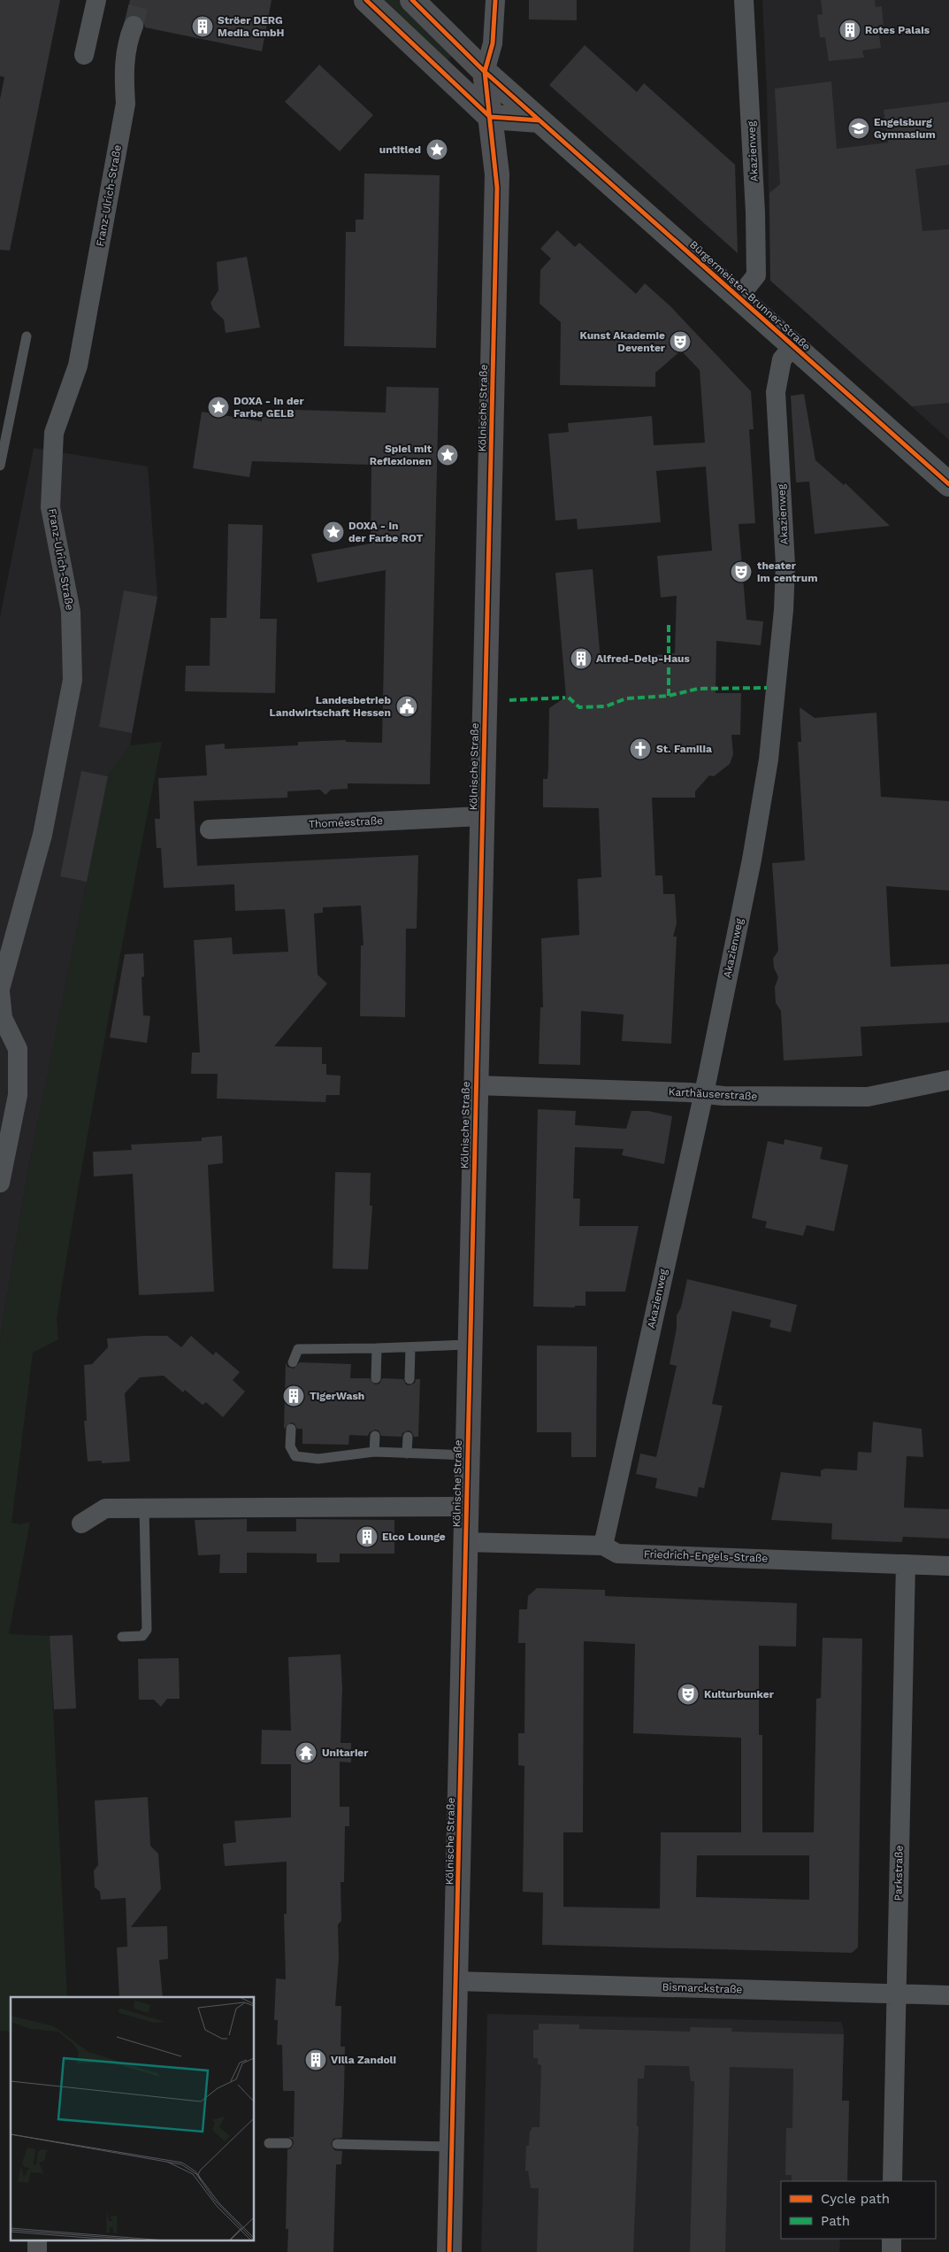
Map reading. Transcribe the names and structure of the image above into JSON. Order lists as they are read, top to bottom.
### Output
{
  "streets": {
    "main road": ["Bürgermeister-Brunner-Straße", "Kölnische Straße"],
    "street": [
      "Akazienweg",
      "Franz-Ulrich-Straße",
      "Thoméestraße",
      "Karthäuserstraße",
      "Friedrich-Engels-Straße",
      "Parkstraße",
      "Bismarckstraße"
    ]
  },
  "crossings": [
    ["Akazienweg", "Bürgermeister-Brunner-Straße"],
    ["Akazienweg", "Karthäuserstraße"],
    ["Akazienweg", "Friedrich-Engels-Straße"],
    ["Bürgermeister-Brunner-Straße", "Kölnische Straße"],
    ["Kölnische Straße", "Thoméestraße"],
    ["Kölnische Straße", "Karthäuserstraße"],
    ["Kölnische Straße", "Friedrich-Engels-Straße"],
    ["Kölnische Straße", "Bismarckstraße"],
    ["Friedrich-Engels-Straße", "Parkstraße"],
    ["Parkstraße", "Bismarckstraße"]
  ],
  "places": {
    "building": [
      "Ströer DERG Media GmbH",
      "Rotes Palais",
      "Alfred-Delp-Haus",
      "TigerWash",
      "Elco Lounge",
      "Villa Zandoli"
    ],
    "school or university": ["Engelsburg Gymnasium"],
    "place": [
      "untitled",
      "DOXA - in der Farbe GELB",
      "Spiel mit Reflexionen",
      "DOXA - in der Farbe ROT"
    ],
    "theatre": ["Kunst Akademie Deventer", "theater im centrum", "Kulturbunker"],
    "public building": ["Landesbetrieb Landwirtschaft Hessen"],
    "church": ["St. Familia"],
    "temple": ["Unitarier"]
  },
  "legend": ["Cycle path", "Path"]
}
